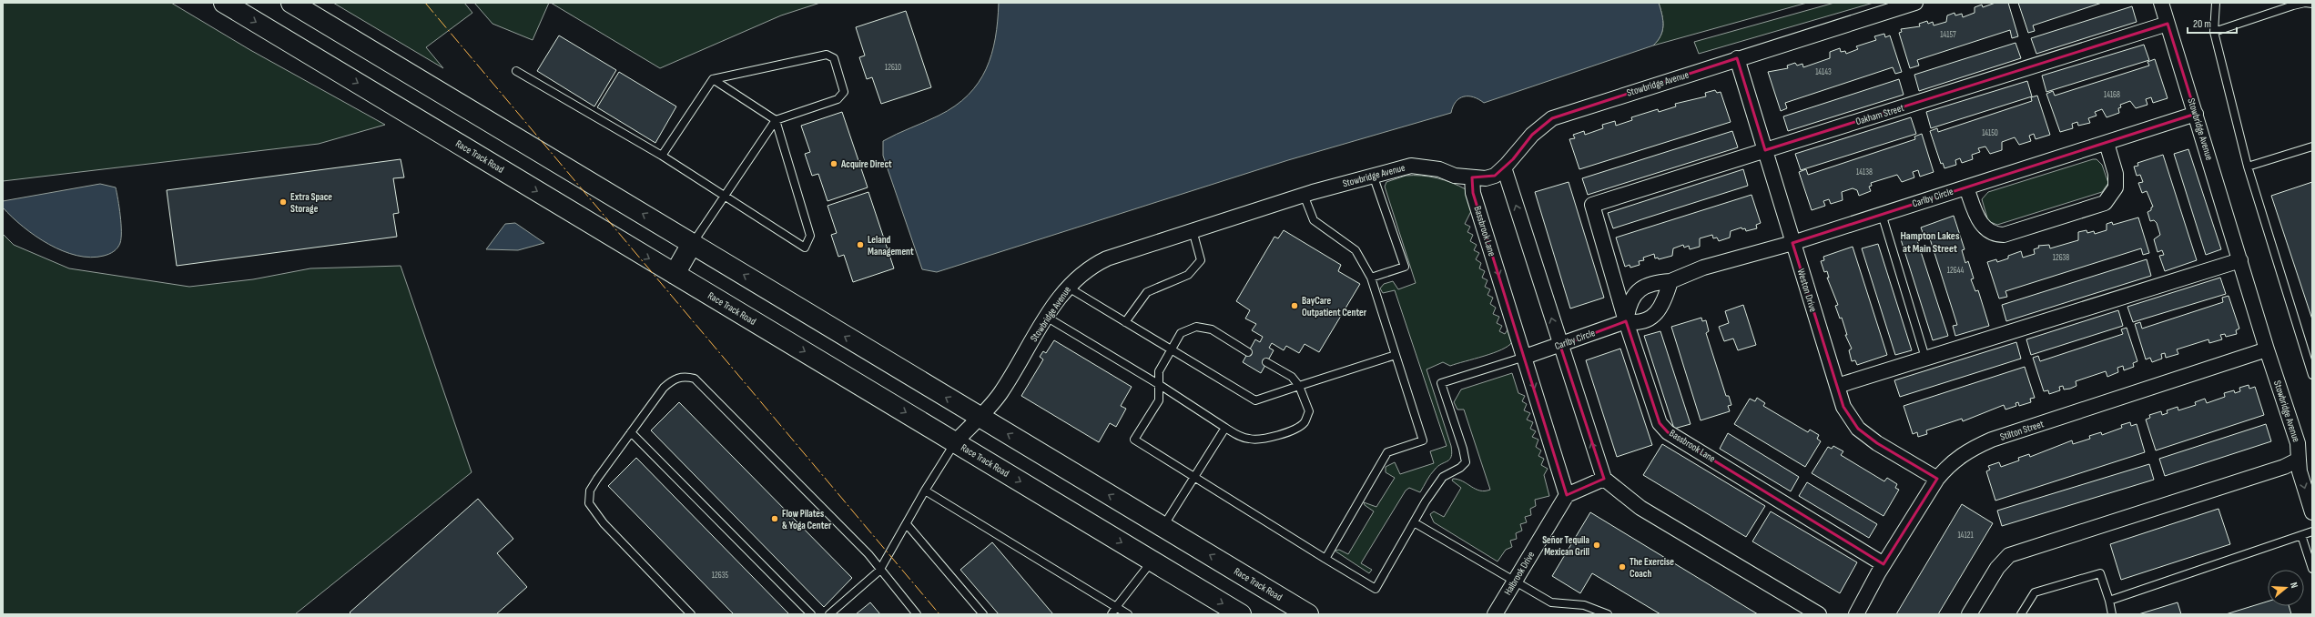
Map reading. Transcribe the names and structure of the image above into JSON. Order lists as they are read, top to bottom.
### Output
{
  "streets": {
    "main road": ["Race Track Road"],
    "street": [
      "Stowbridge Avenue",
      "Oakham Street",
      "Carlby Circle",
      "Bassbrook Lane",
      "Weston Drive",
      "Stilton Street",
      "Halbrook Drive"
    ]
  },
  "crossings": [
    ["Stowbridge Avenue", "Oakham Street"],
    ["Stowbridge Avenue", "Race Track Road"],
    ["Stowbridge Avenue", "Carlby Circle"],
    ["Stowbridge Avenue", "Bassbrook Lane"],
    ["Stowbridge Avenue", "Weston Drive"],
    ["Stowbridge Avenue", "Stilton Street"],
    ["Oakham Street", "Bassbrook Lane"],
    ["Oakham Street", "Weston Drive"],
    ["Carlby Circle", "Bassbrook Lane"],
    ["Carlby Circle", "Weston Drive"],
    ["Bassbrook Lane", "Stilton Street"],
    ["Bassbrook Lane", "Halbrook Drive"],
    ["Weston Drive", "Stilton Street"]
  ],
  "districts": ["Hampton Lakes at Main Street"],
  "places": [
    "Acquire Direct",
    "Extra Space Storage",
    "Leland Management",
    "BayCare Outpatient Center",
    "Flow Pilates & Yoga Center",
    "Señor Tequila Mexican Grill",
    "The Exercise Coach"
  ],
  "house_numbers": [
    "14157",
    "12610",
    "14143",
    "14168",
    "14150",
    "14138",
    "12638",
    "12644",
    "14121",
    "12635"
  ],
  "scale_bar": "20 m",
  "north": "right"
}
